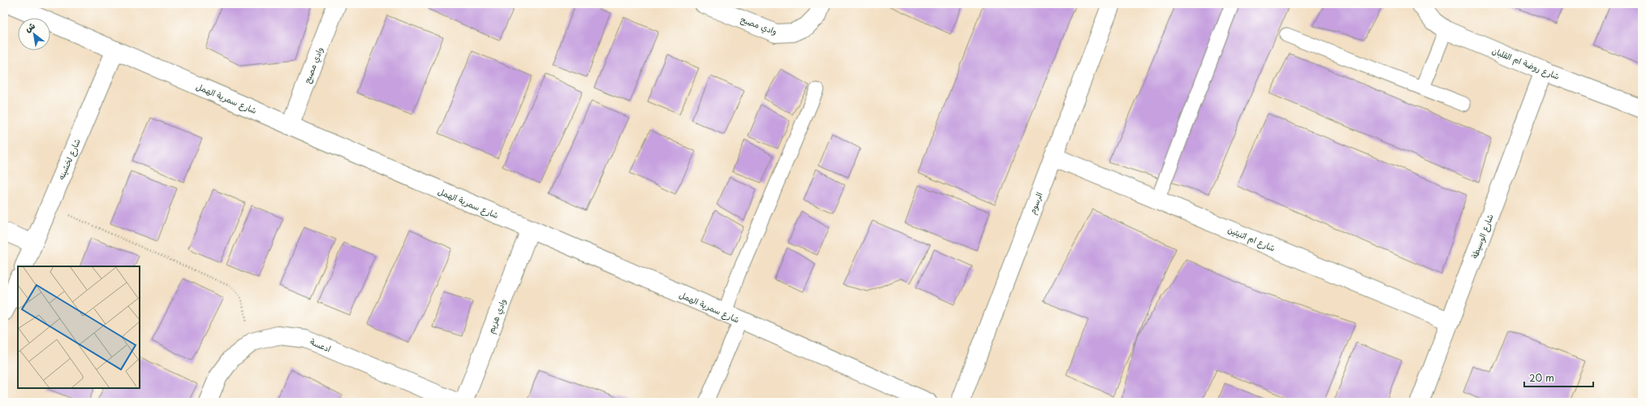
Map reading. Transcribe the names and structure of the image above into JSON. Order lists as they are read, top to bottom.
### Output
{
  "streets": {
    "street": [
      "وادي مصبح",
      "شارع روضة ام القلبان",
      "شارع سمرية الهمل",
      "شارع لخشينه",
      "الرسوم",
      "شارع الوسيطة",
      "شارع ام اثنيتين",
      "وادي هزيم",
      "ادعسة"
    ]
  },
  "crossings": [
    ["وادي مصبح", "شارع سمرية الهمل"],
    ["شارع روضة ام القلبان", "شارع الوسيطة"],
    ["شارع سمرية الهمل", "شارع لخشينه"],
    ["شارع سمرية الهمل", "وادي هزيم"],
    ["الرسوم", "شارع ام اثنيتين"],
    ["شارع الوسيطة", "شارع ام اثنيتين"]
  ],
  "scale_bar": "20 m",
  "north": "top left"
}
